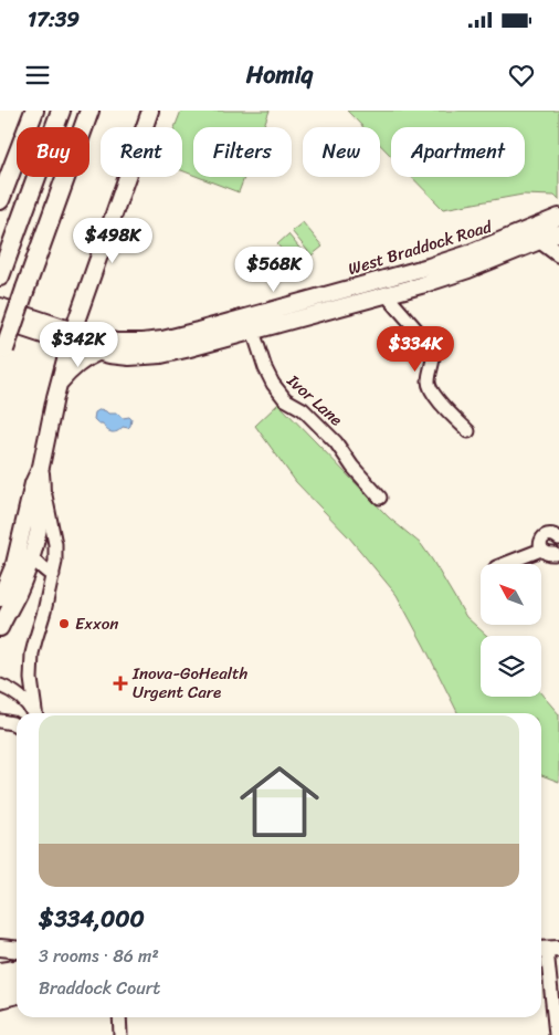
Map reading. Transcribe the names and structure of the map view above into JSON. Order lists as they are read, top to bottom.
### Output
{
  "streets": {
    "main road": ["West Braddock Road"],
    "street": ["Ivor Lane"]
  },
  "crossings": [
    ["West Braddock Road", "Ivor Lane"]
  ],
  "places": {
    "other": ["Exxon"],
    "health": ["Inova-GoHealth Urgent Care"]
  },
  "north": "top left",
  "page": {
    "status": "17:39",
    "header": "Homiq",
    "chip": [
      "Buy",
      "Rent",
      "Filters",
      "New",
      "Apartment"
    ],
    "price": [
      "$498K",
      "$568K",
      "$342K",
      "$334K"
    ],
    "list": [
      {
        "name": "$334,000",
        "note": "3 rooms · 86 m² · Braddock Court"
      }
    ]
  }
}
